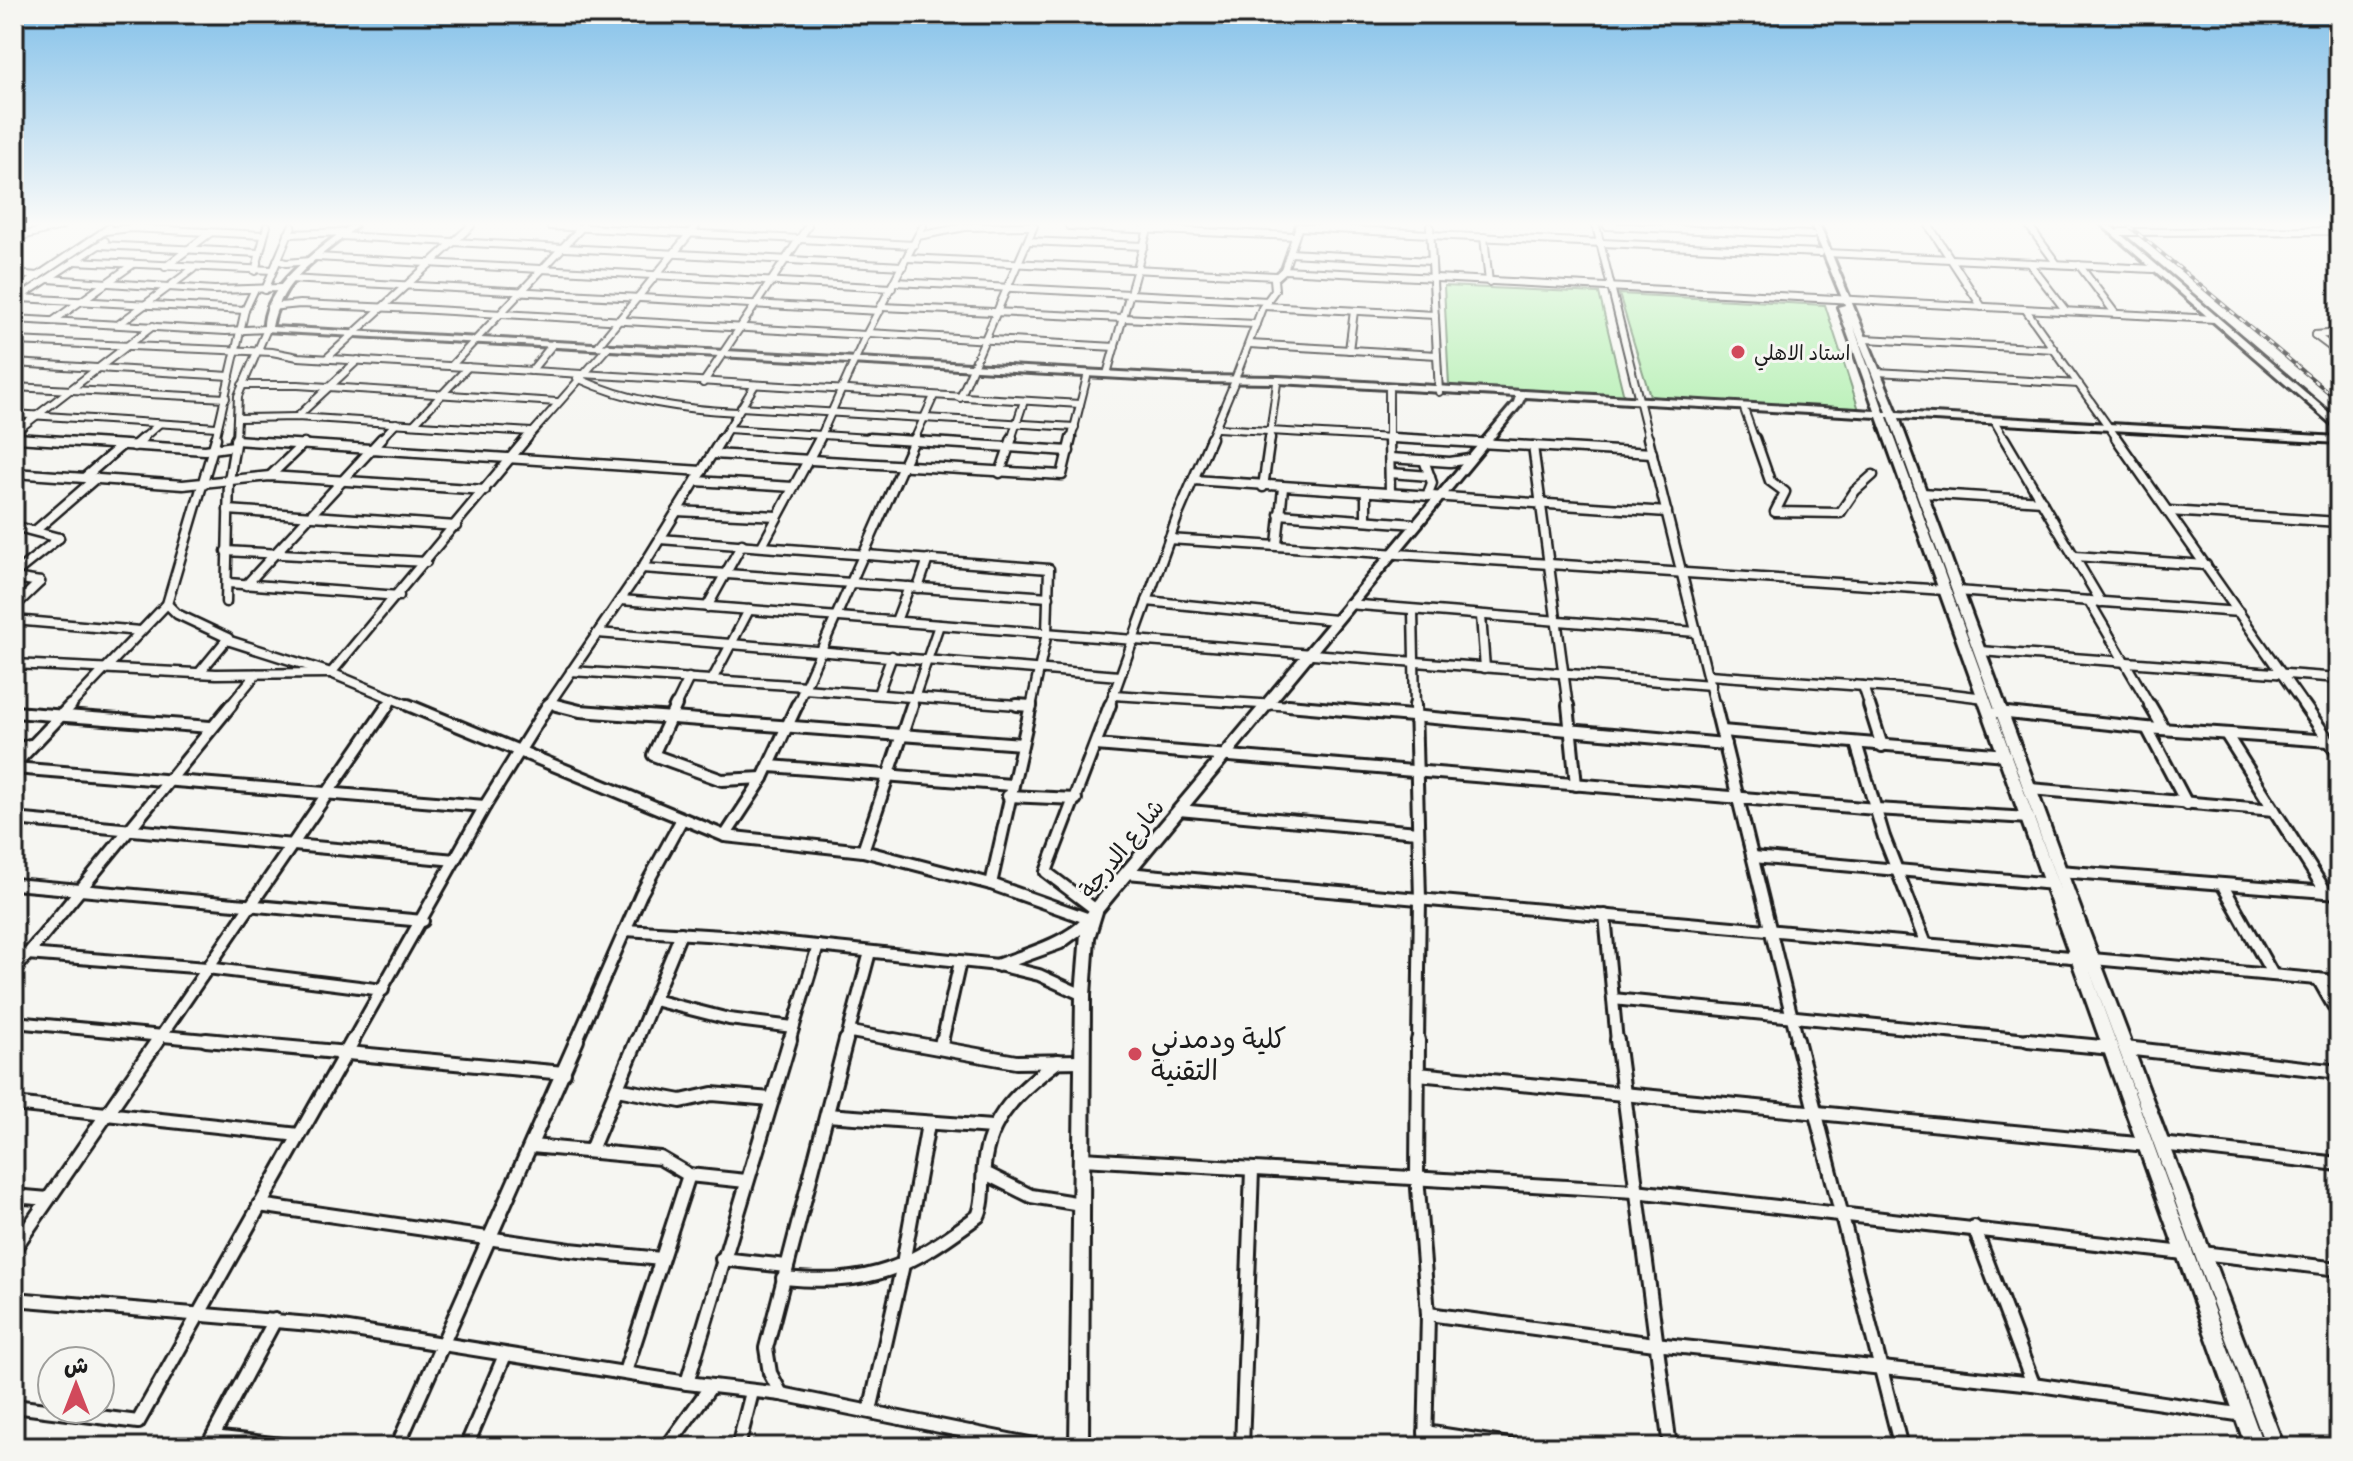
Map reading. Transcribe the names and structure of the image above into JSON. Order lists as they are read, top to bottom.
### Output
{
  "streets": {
    "street": ["شارع الدرجة"]
  },
  "places": ["استاد الاهلي", "كلية ودمدني التقنية"],
  "north": "top"
}
